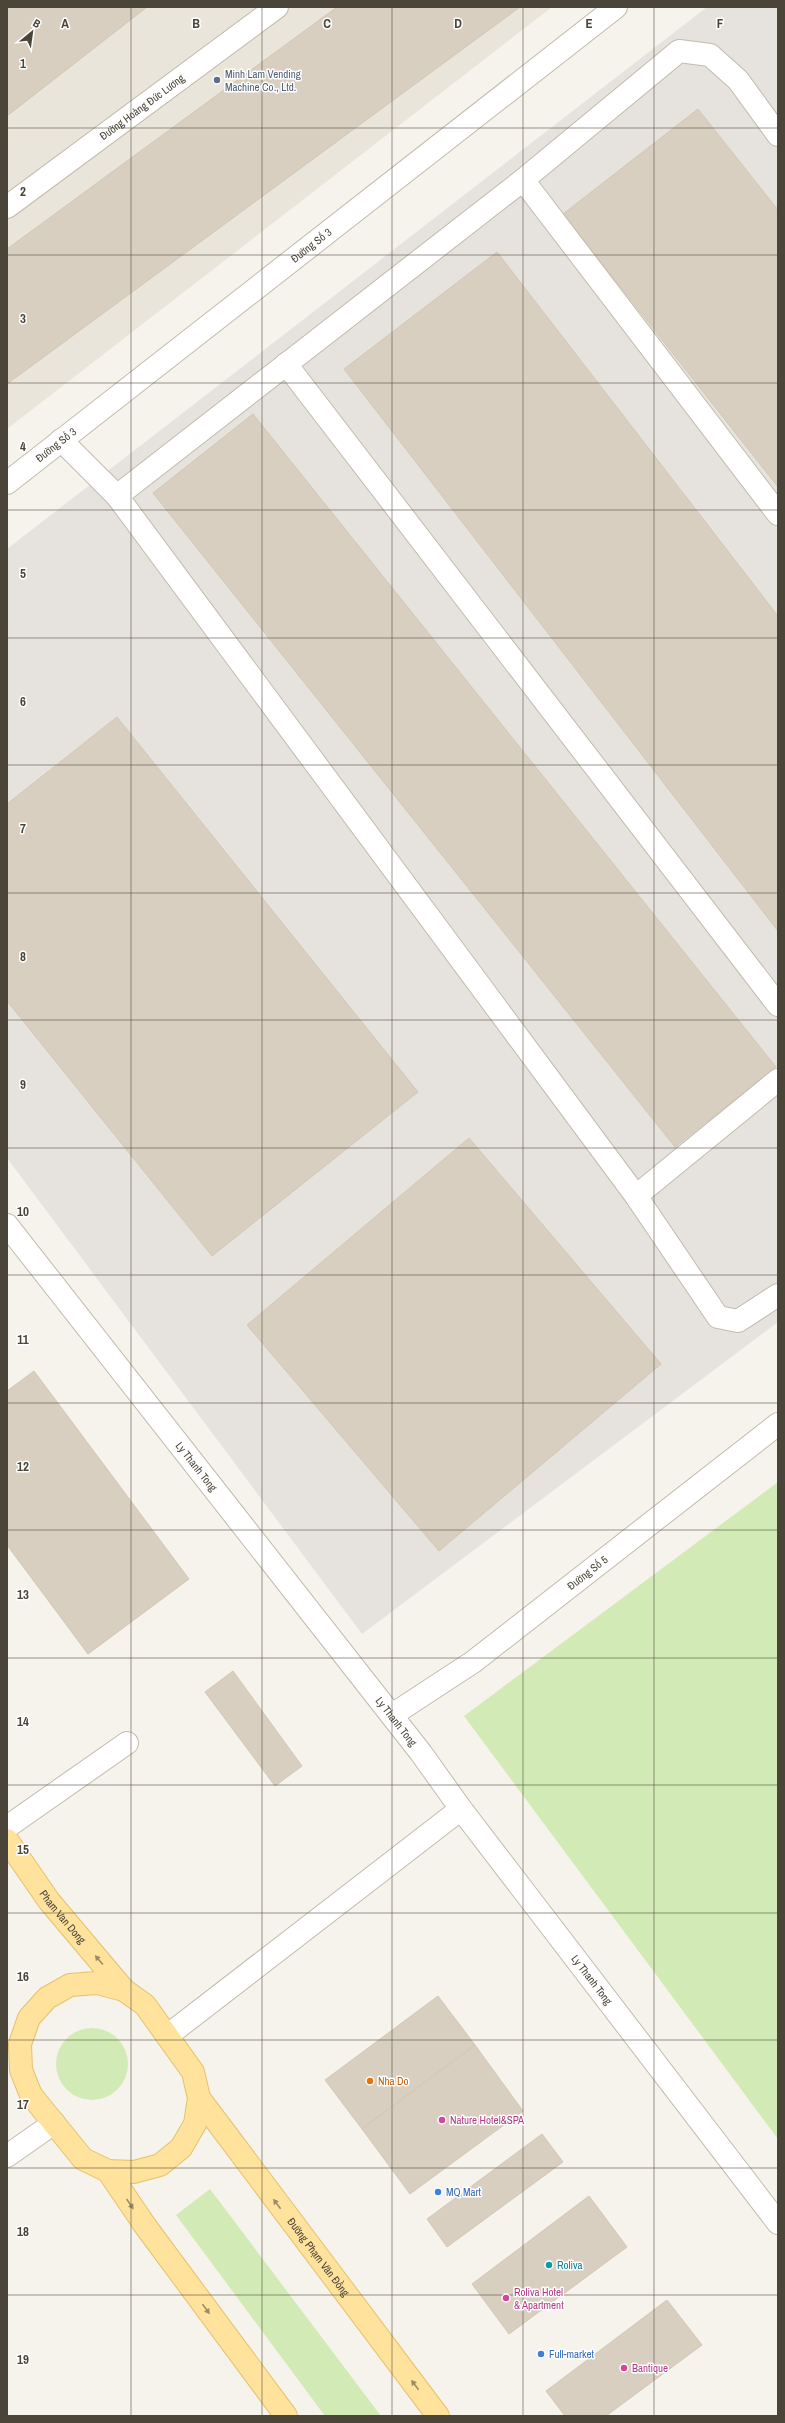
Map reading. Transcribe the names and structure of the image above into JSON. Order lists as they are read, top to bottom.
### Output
{
  "streets": {
    "main road": ["Pham Van Dong", "Đường Phạm Văn Đồng"],
    "street": [
      "Đường Hoàng Đức Lương",
      "Đường Số 3",
      "Ly Thanh Tong",
      "Đường Số 5"
    ]
  },
  "crossings": [
    ["Ly Thanh Tong", "Đường Số 5"]
  ],
  "one_way": ["Pham Van Dong"],
  "places": [
    "Minh Lam Vending Machine Co., Ltd.",
    "Nha Do",
    "Nature Hotel&SPA",
    "MQ Mart",
    "Roliva",
    "Roliva Hotel & Apartment",
    "Full-market",
    "Bantique"
  ],
  "north": "top right",
  "grid": {
    "columns": [
      "A",
      "B",
      "C",
      "D",
      "E",
      "F"
    ],
    "rows": [
      "1",
      "2",
      "3",
      "4",
      "5",
      "6",
      "7",
      "8",
      "9",
      "10",
      "11",
      "12",
      "13",
      "14",
      "15",
      "16",
      "17",
      "18",
      "19"
    ]
  }
}
